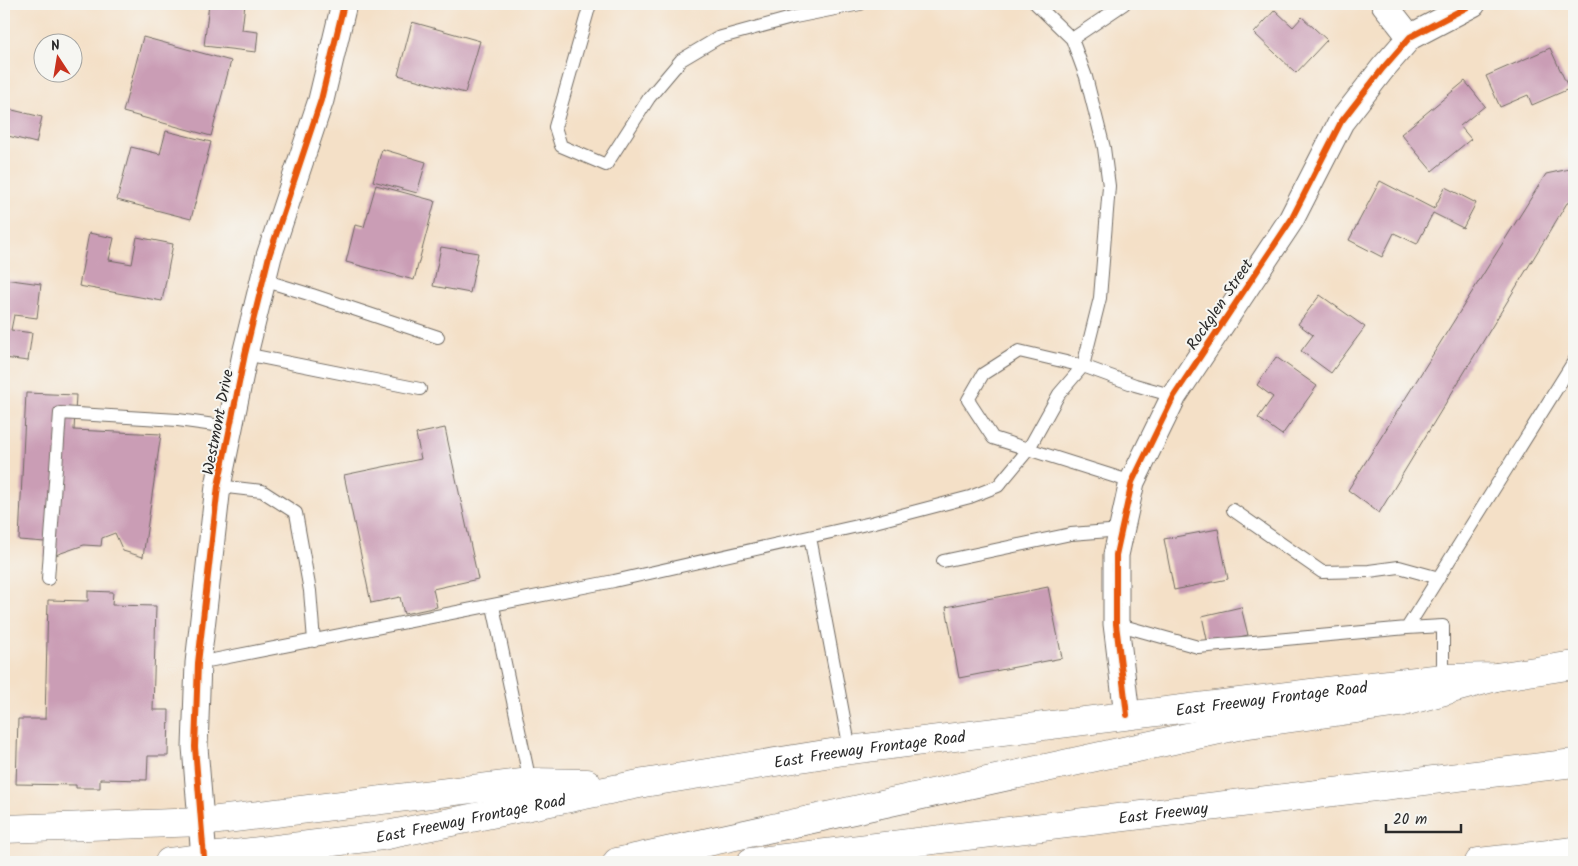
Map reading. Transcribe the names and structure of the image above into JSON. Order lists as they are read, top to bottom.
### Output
{
  "streets": {
    "main road": ["East Freeway Frontage Road", "East Freeway"],
    "street": ["Rockglen Street", "Westmont Drive"]
  },
  "crossings": [
    ["Rockglen Street", "East Freeway Frontage Road"],
    ["Westmont Drive", "East Freeway Frontage Road"]
  ],
  "scale_bar": "20 m",
  "north": "top"
}
